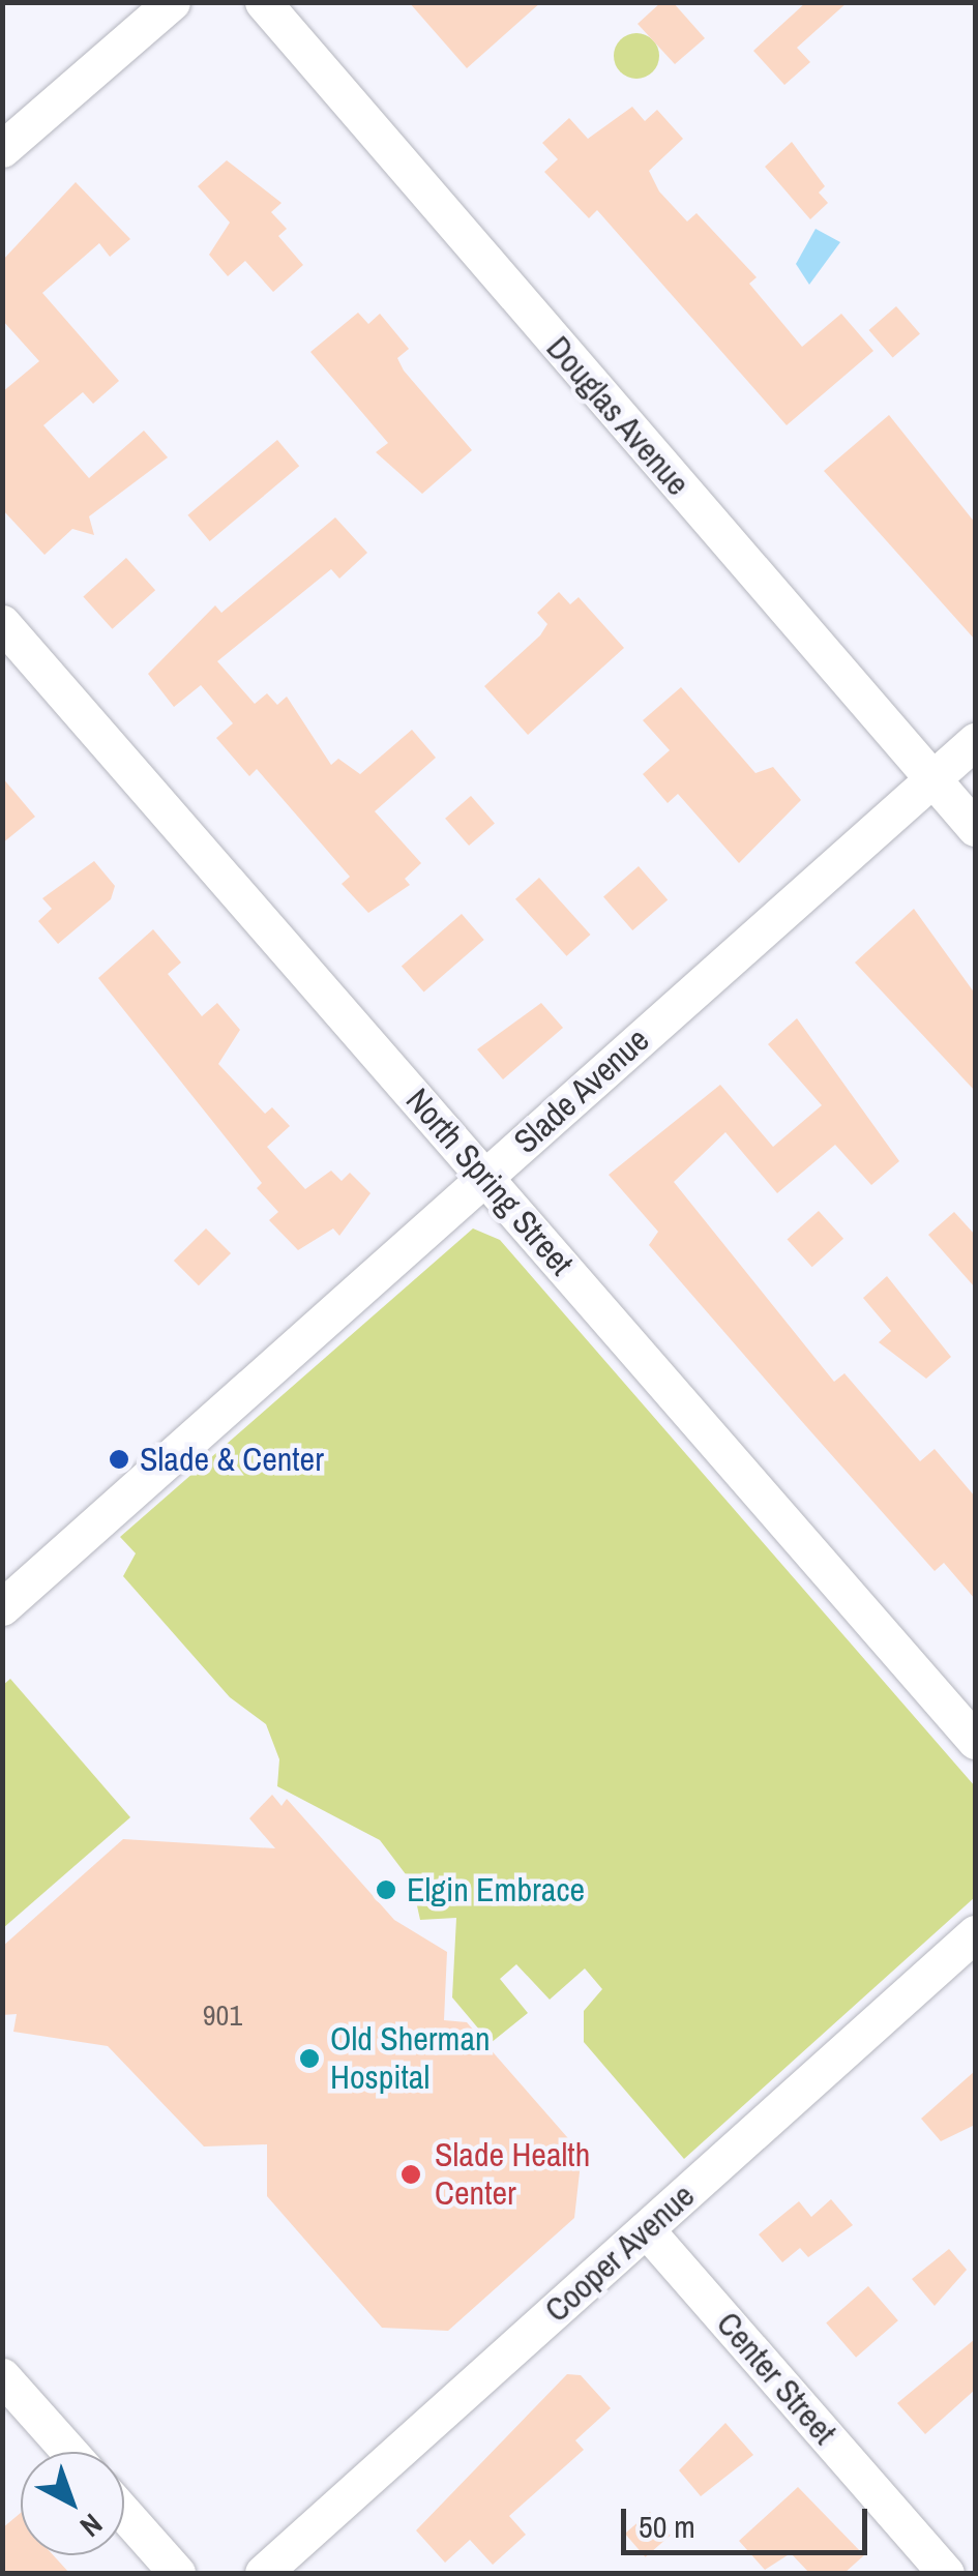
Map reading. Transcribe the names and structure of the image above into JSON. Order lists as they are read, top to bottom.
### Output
{
  "streets": {
    "street": [
      "Douglas Avenue",
      "Slade Avenue",
      "North Spring Street",
      "Cooper Avenue",
      "Center Street"
    ]
  },
  "crossings": [
    ["Douglas Avenue", "Slade Avenue"],
    ["Slade Avenue", "North Spring Street"],
    ["Cooper Avenue", "Center Street"]
  ],
  "places": [
    "Slade & Center",
    "Elgin Embrace",
    "Old Sherman Hospital",
    "Slade Health Center"
  ],
  "house_numbers": ["901"],
  "scale_bar": "50 m",
  "north": "bottom right"
}
